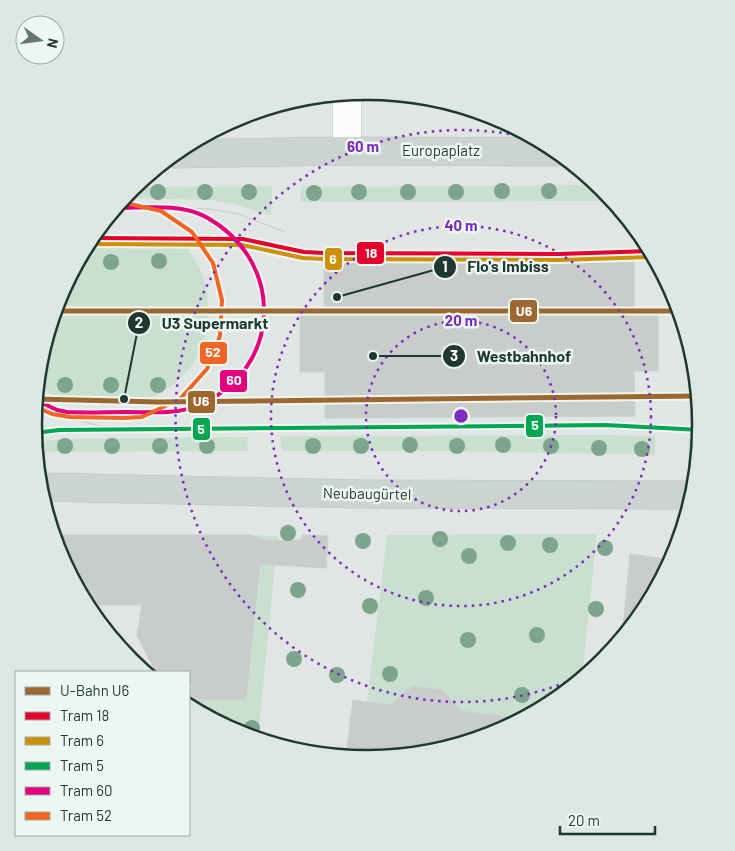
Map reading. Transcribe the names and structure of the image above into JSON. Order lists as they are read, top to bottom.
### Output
{
  "streets": {
    "main road": ["Europaplatz", "Neubaugürtel"]
  },
  "places": ["Flo's Imbiss", "Westbahnhof", "U3 Supermarkt"],
  "lines": [
    "tram line 52",
    "tram line 60",
    "tram line 18",
    "tram line 6",
    "metro line U6",
    "tram line 5"
  ],
  "legend": [
    "U-Bahn U6",
    "Tram 18",
    "Tram 6",
    "Tram 5",
    "Tram 60",
    "Tram 52"
  ],
  "scale_bar": "20 m",
  "north": "right",
  "rings": ["60 m", "40 m", "20 m"]
}
